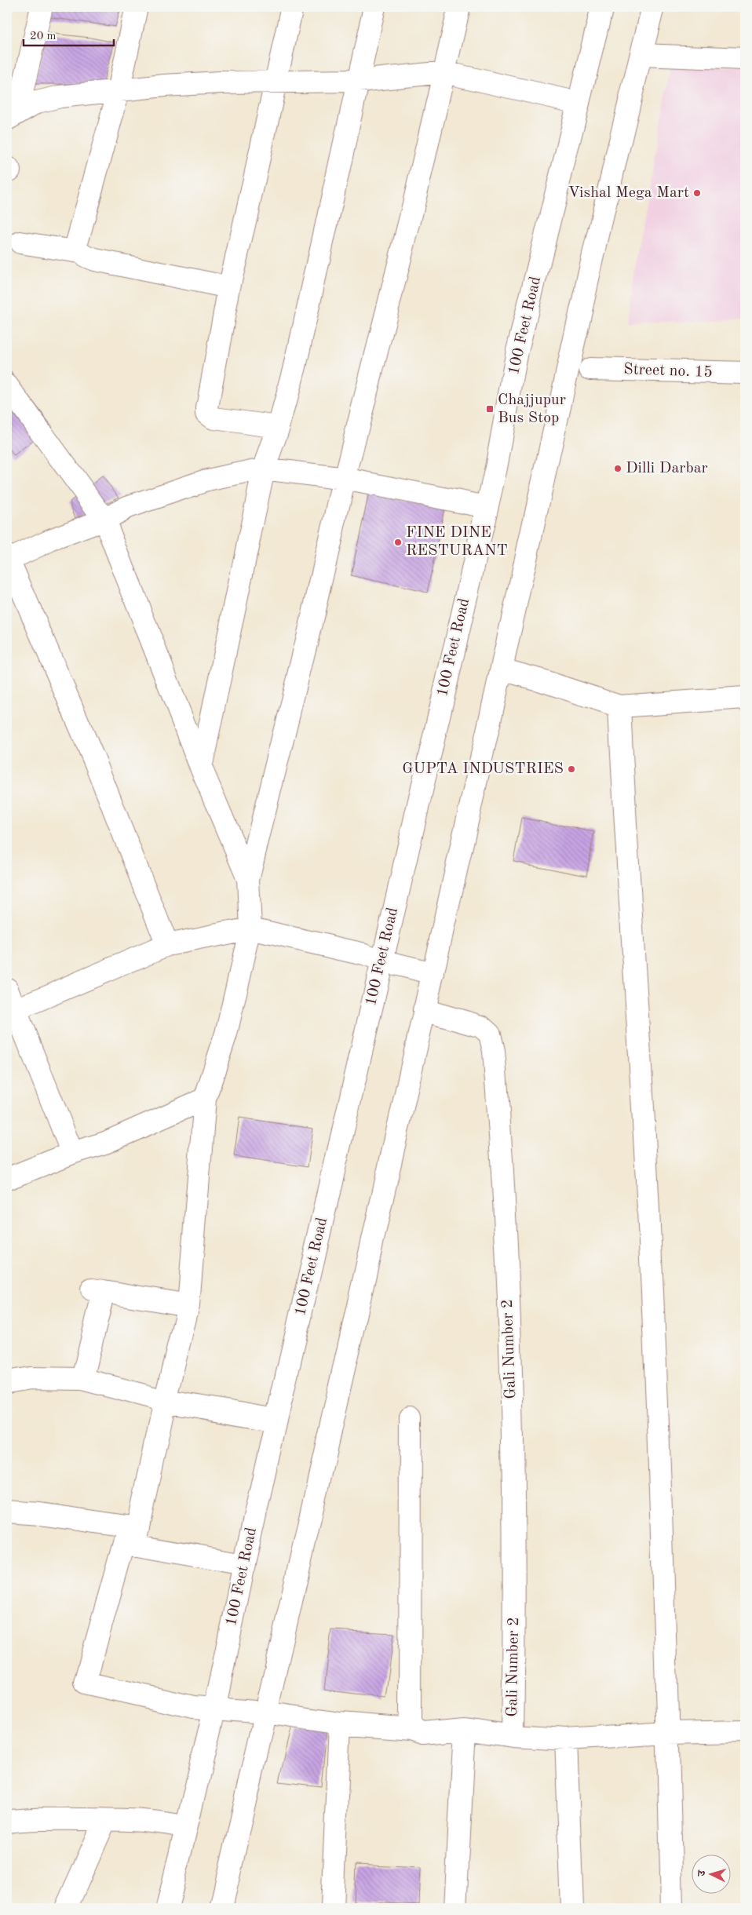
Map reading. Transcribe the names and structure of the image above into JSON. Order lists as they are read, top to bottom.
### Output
{
  "streets": {
    "street": ["100 Feet Road", "Street no. 15", "Gali Number 2"]
  },
  "places": {
    "other": [
      "Vishal Mega Mart",
      "Dilli Darbar",
      "FINE DINE RESTURANT",
      "GUPTA INDUSTRIES"
    ],
    "transit": ["Chajjupur Bus Stop"]
  },
  "scale_bar": "20 m",
  "north": "left"
}
